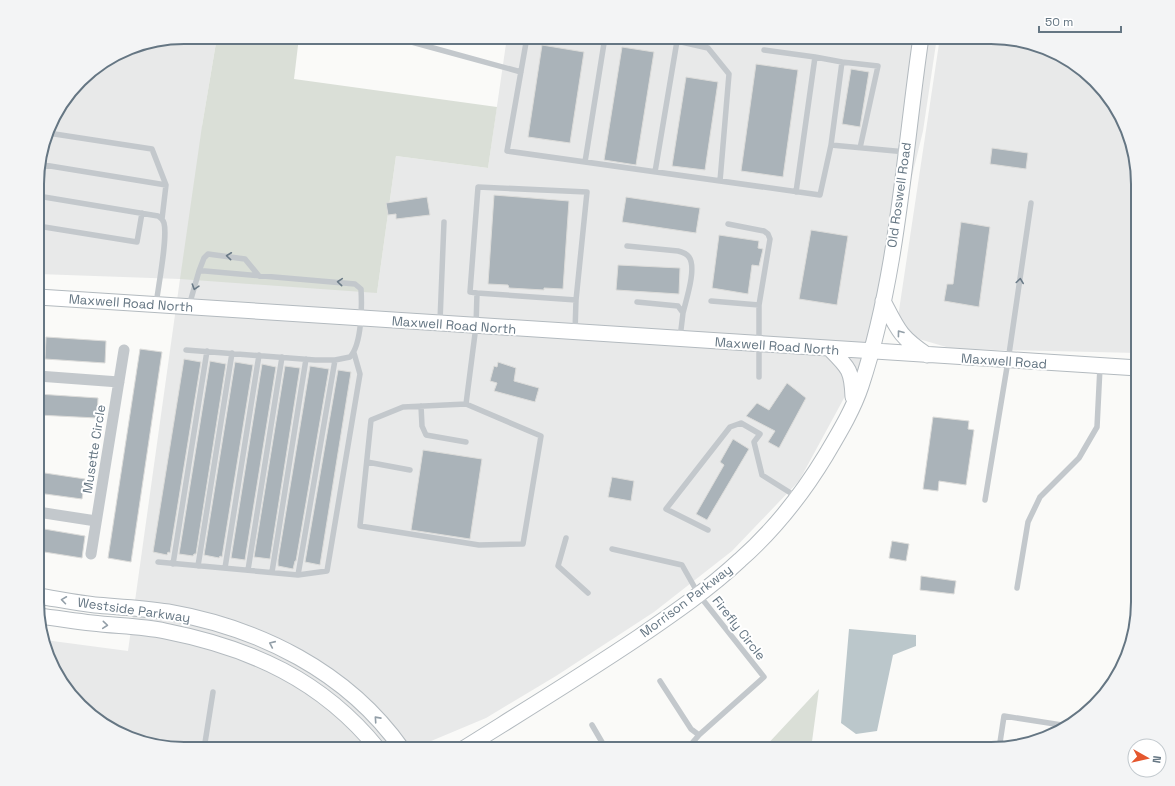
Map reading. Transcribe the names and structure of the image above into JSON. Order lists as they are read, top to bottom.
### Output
{
  "streets": {
    "street": [
      "Old Roswell Road",
      "Maxwell Road North",
      "Maxwell Road",
      "Musette Circle",
      "Morrison Parkway",
      "Westside Parkway"
    ],
    "lane": ["Firefly Circle"]
  },
  "crossings": [
    ["Old Roswell Road", "Maxwell Road North"],
    ["Old Roswell Road", "Maxwell Road"],
    ["Old Roswell Road", "Morrison Parkway"],
    ["Maxwell Road North", "Maxwell Road"],
    ["Maxwell Road North", "Morrison Parkway"],
    ["Maxwell Road", "Morrison Parkway"],
    ["Morrison Parkway", "Firefly Circle"]
  ],
  "scale_bar": "50 m",
  "north": "right"
}
